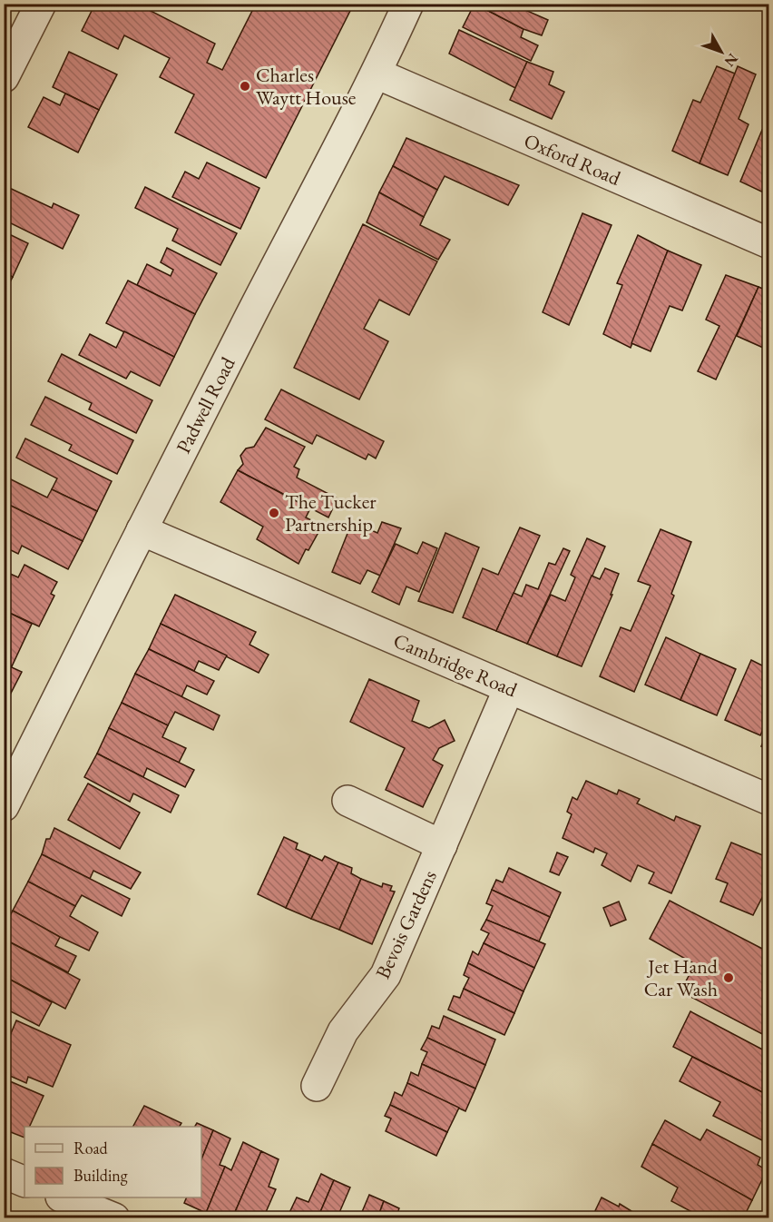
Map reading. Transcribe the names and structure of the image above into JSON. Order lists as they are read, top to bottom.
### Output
{
  "streets": {
    "street": [
      "Oxford Road",
      "Padwell Road",
      "Cambridge Road",
      "Bevois Gardens"
    ]
  },
  "crossings": [
    ["Oxford Road", "Padwell Road"],
    ["Padwell Road", "Cambridge Road"],
    ["Cambridge Road", "Bevois Gardens"]
  ],
  "places": ["Charles Waytt House", "The Tucker Partnership", "Jet Hand Car Wash"],
  "legend": ["Road", "Building"],
  "north": "bottom right"
}
